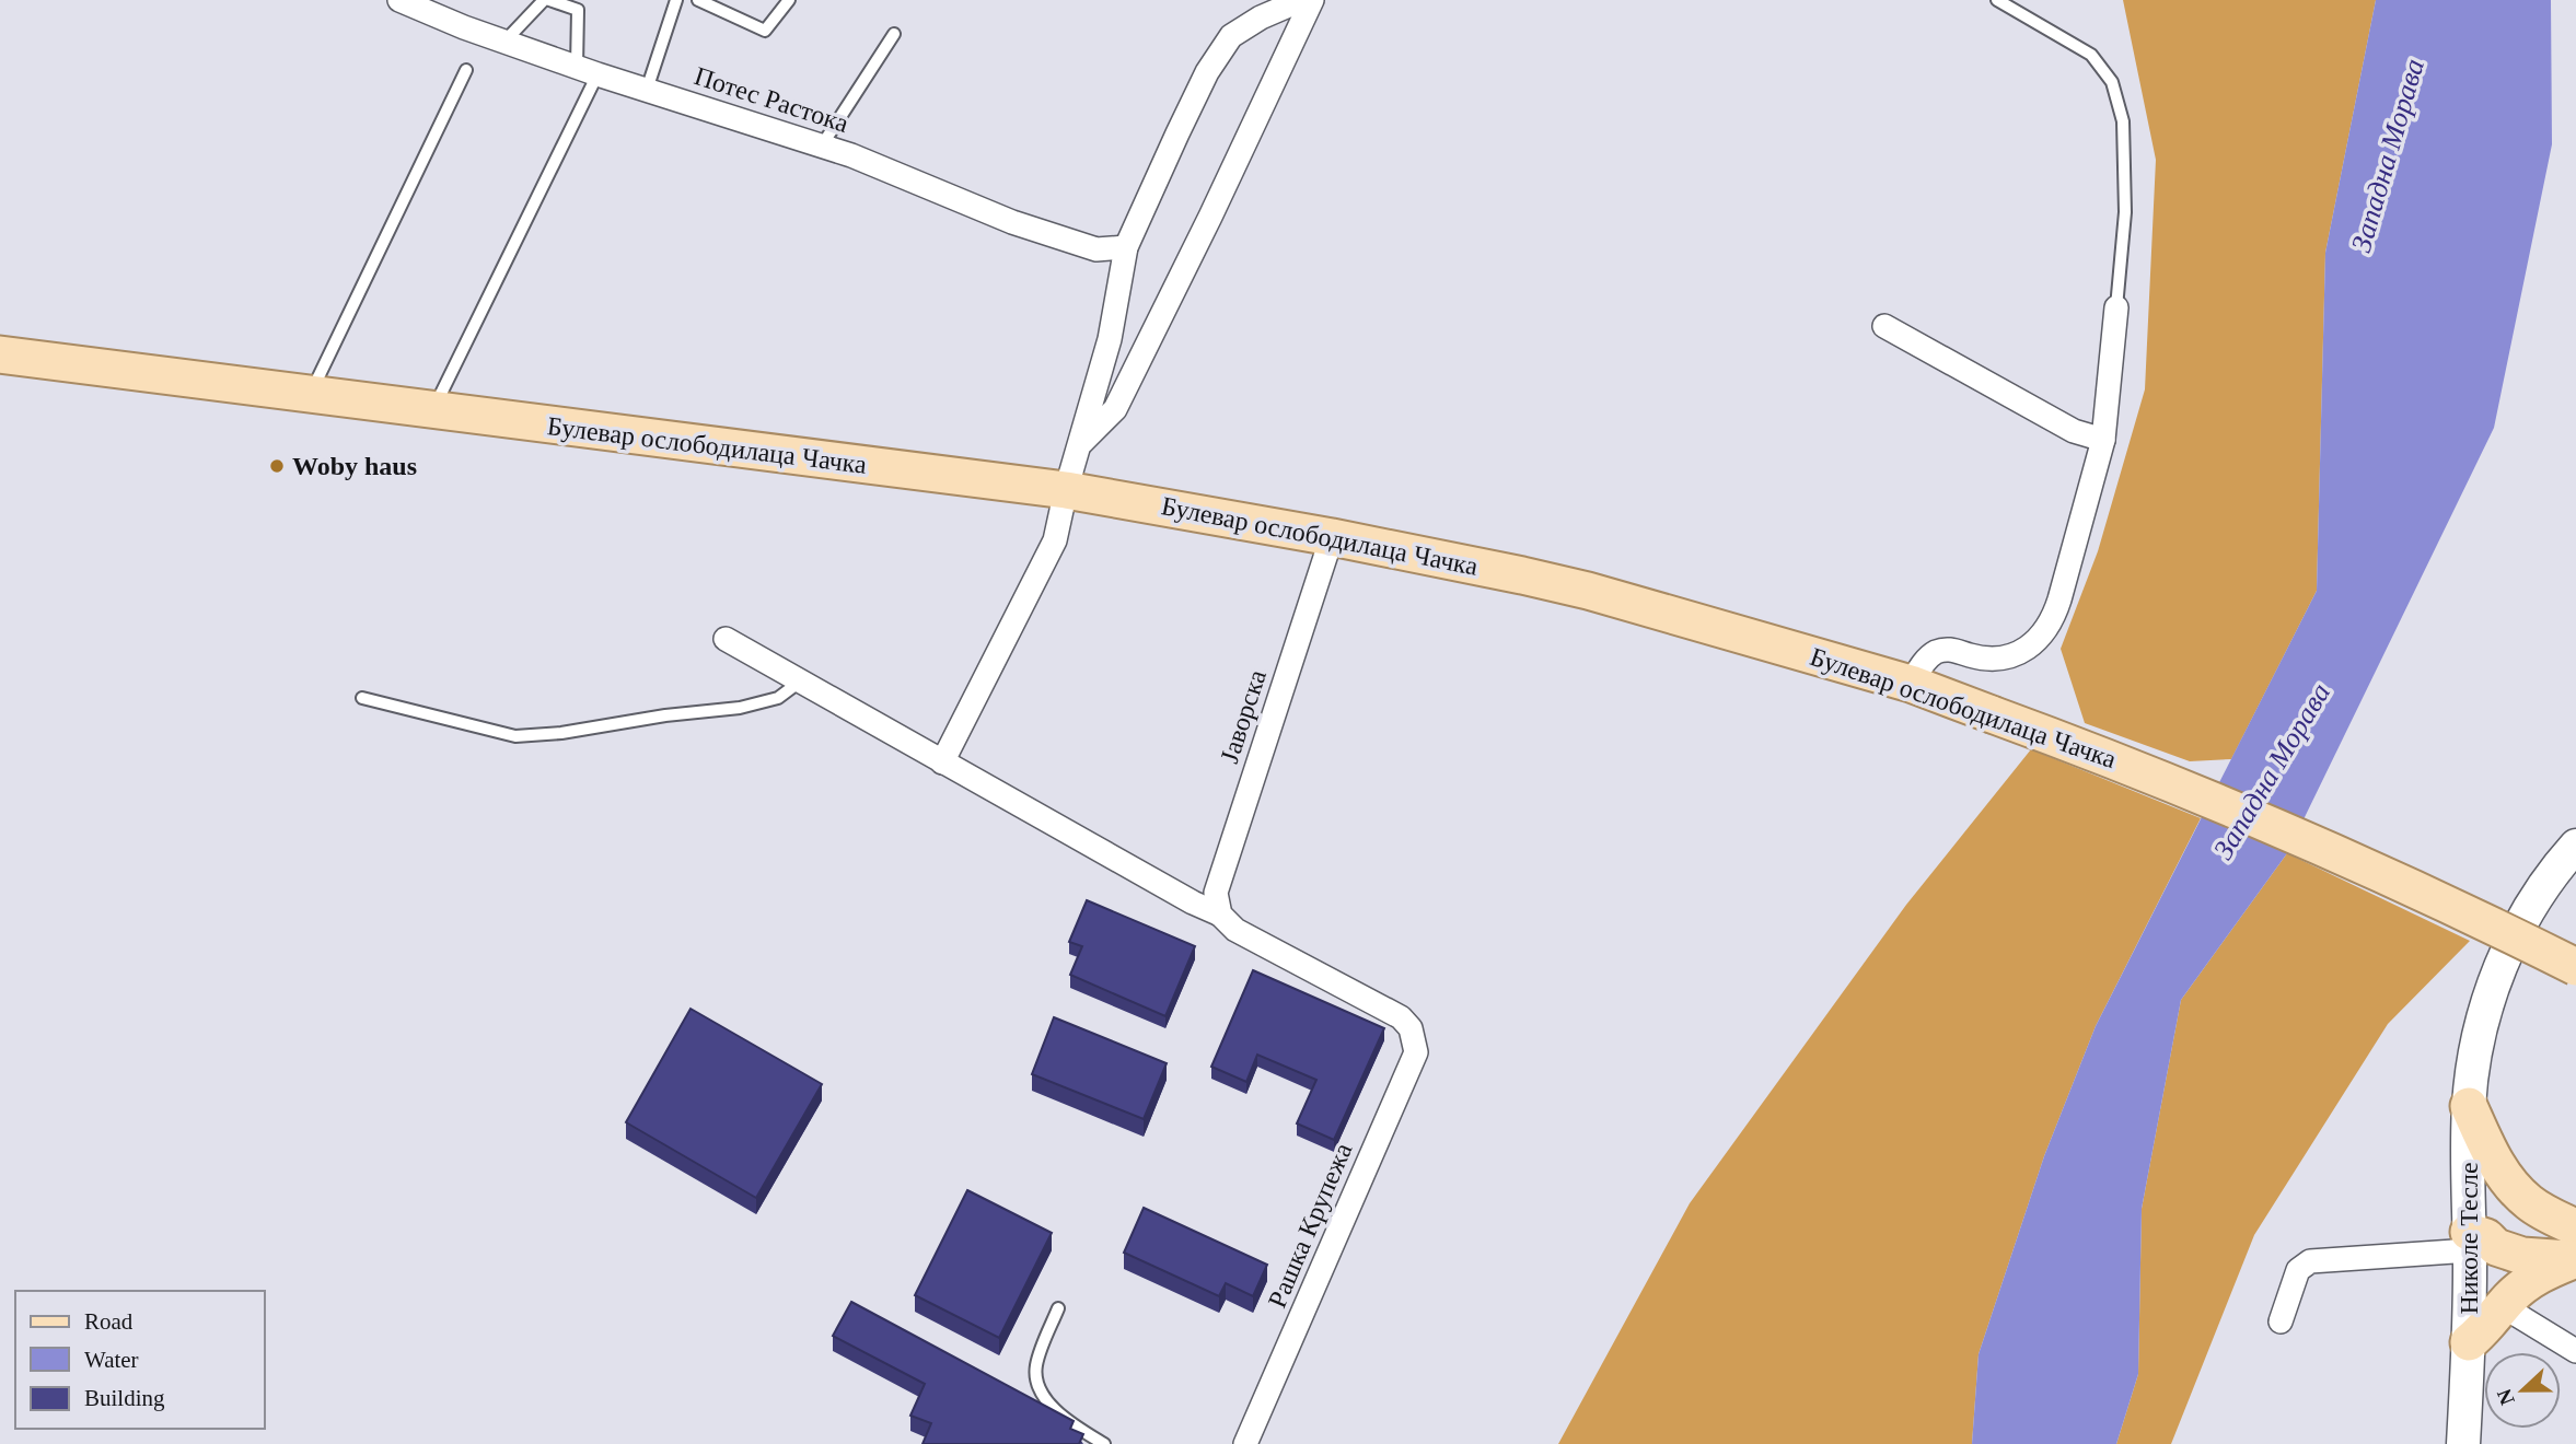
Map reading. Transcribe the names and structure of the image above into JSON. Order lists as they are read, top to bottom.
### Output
{
  "streets": {
    "main road": ["Булевар ослободилаца Чачка"],
    "street": [
      "Потес Растока",
      "Јаворска",
      "Рашка Крупежа",
      "Николе Тесле"
    ]
  },
  "crossings": [
    ["Булевар ослободилаца Чачка", "Јаворска"],
    ["Јаворска", "Рашка Крупежа"]
  ],
  "water": ["Западна Морава"],
  "places": ["Woby haus"],
  "legend": ["Road", "Water", "Building"],
  "north": "left"
}
